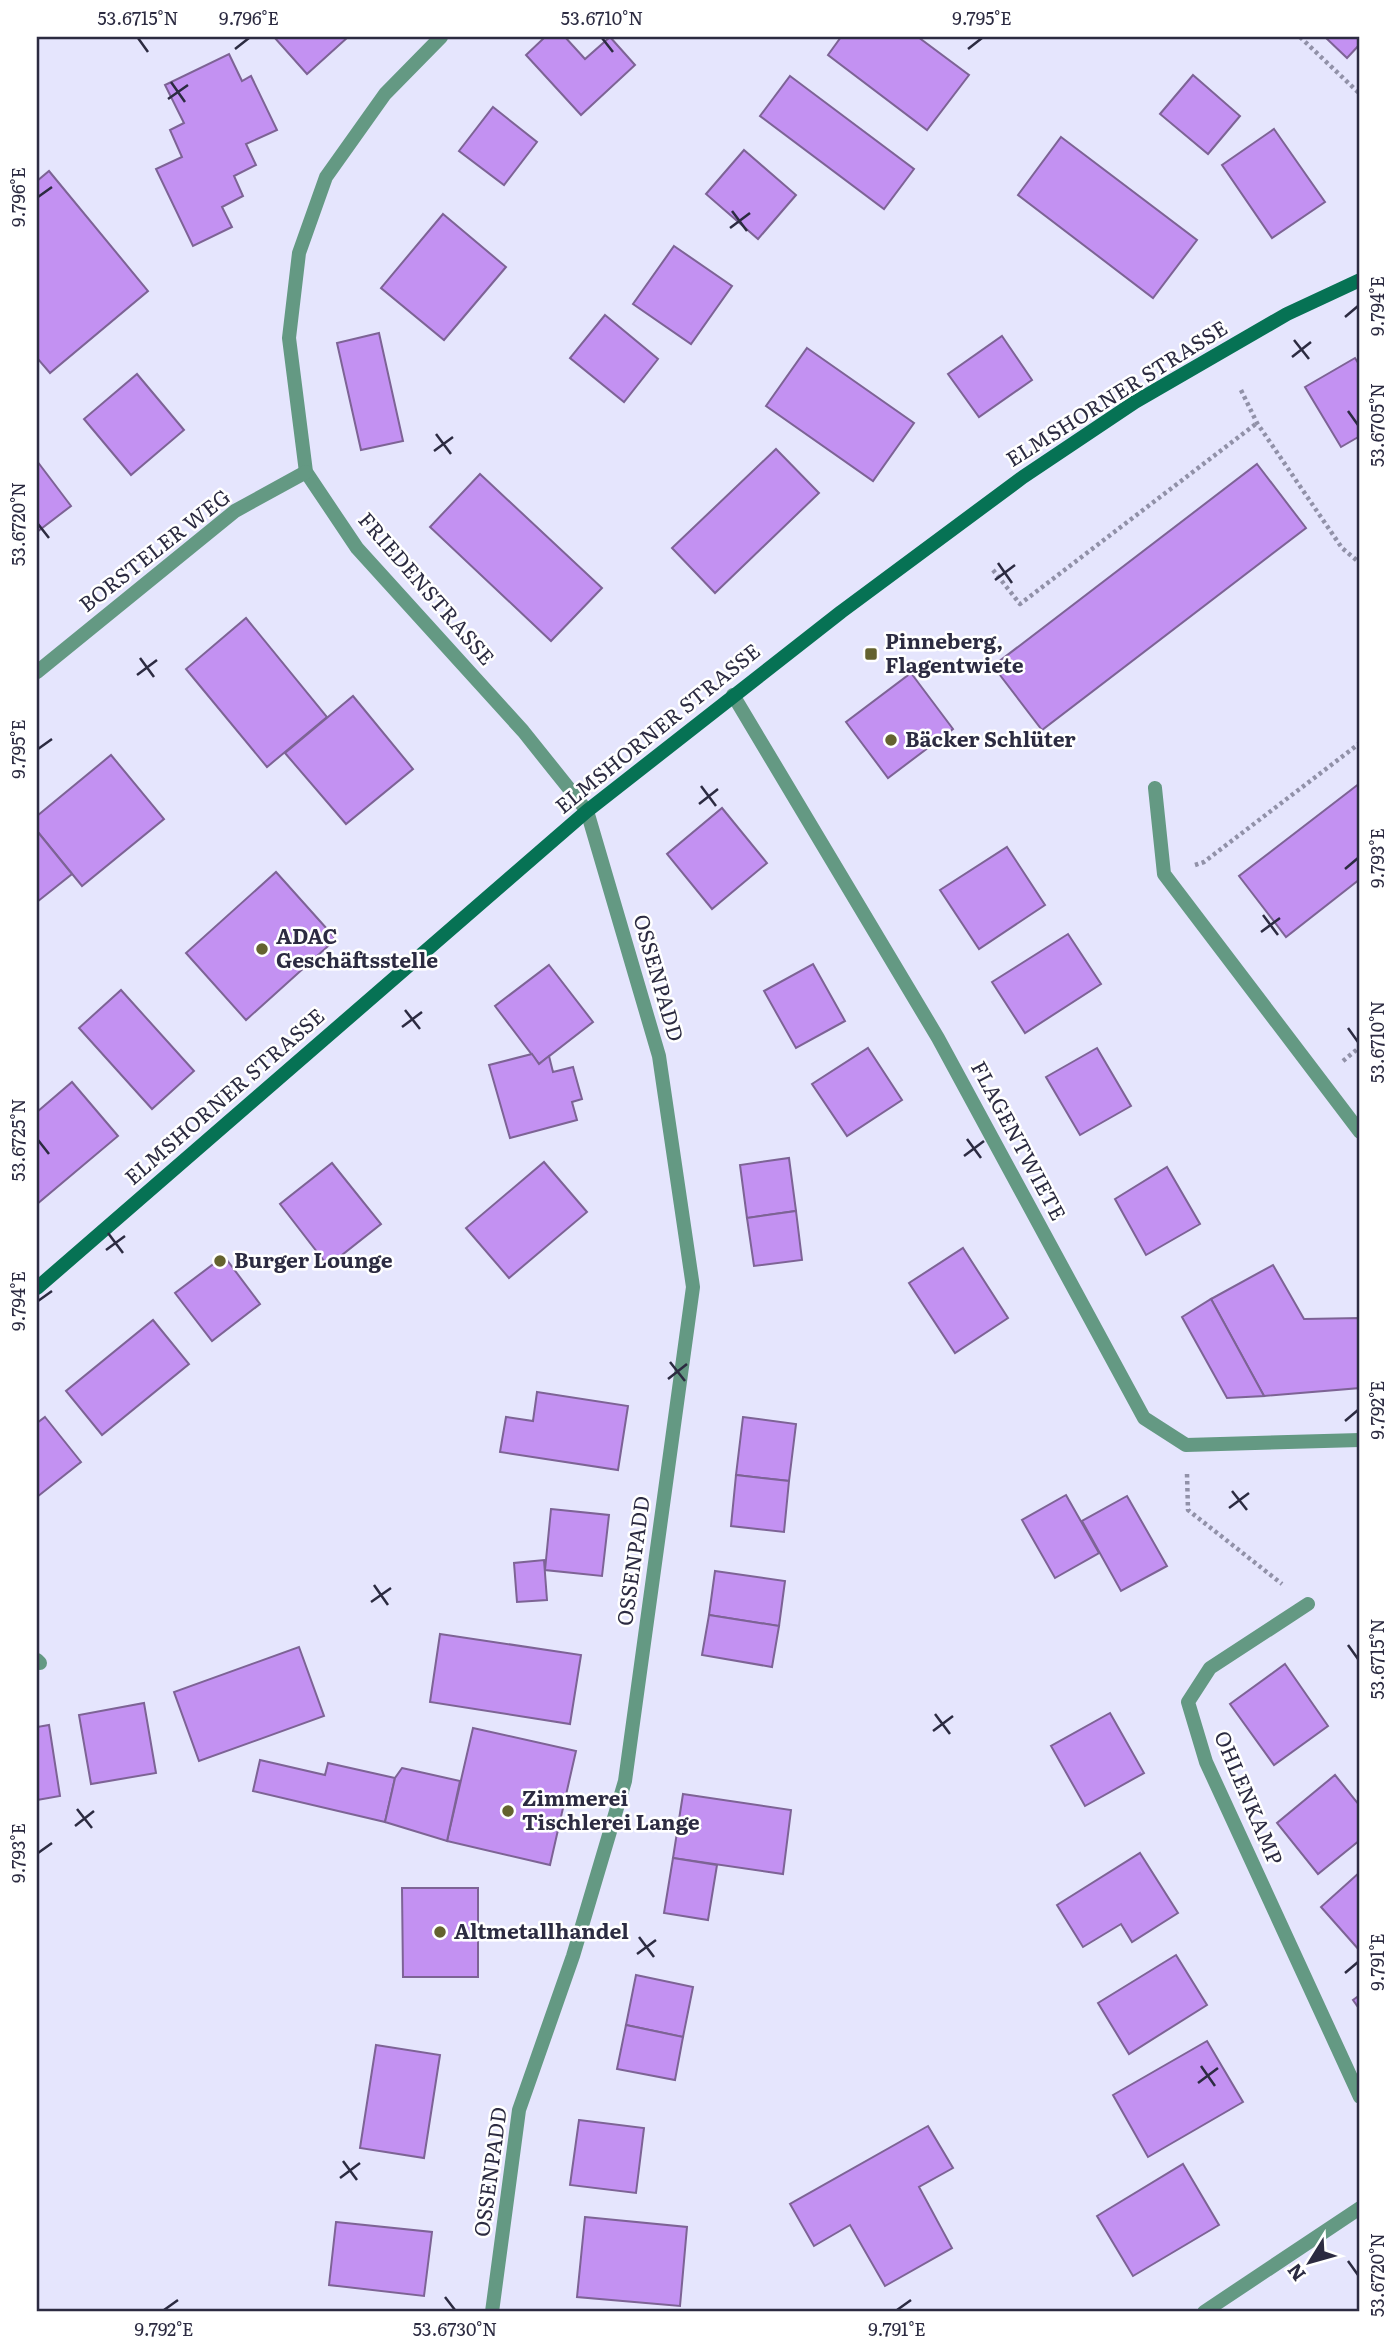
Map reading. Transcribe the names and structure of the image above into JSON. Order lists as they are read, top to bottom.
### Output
{
  "streets": {
    "main road": ["ELMSHORNER STRASSE"],
    "street": [
      "BORSTELER WEG",
      "FRIEDENSTRASSE",
      "OSSENPADD",
      "FLAGENTWIETE",
      "OHLENKAMP"
    ]
  },
  "crossings": [
    ["ELMSHORNER STRASSE", "FRIEDENSTRASSE"],
    ["ELMSHORNER STRASSE", "OSSENPADD"],
    ["ELMSHORNER STRASSE", "FLAGENTWIETE"],
    ["BORSTELER WEG", "FRIEDENSTRASSE"],
    ["FRIEDENSTRASSE", "OSSENPADD"]
  ],
  "places": {
    "transit": ["Pinneberg, Flagentwiete"],
    "other": [
      "Bäcker Schlüter",
      "ADAC Geschäftsstelle",
      "Burger Lounge",
      "Zimmerei Tischlerei Lange",
      "Altmetallhandel"
    ]
  },
  "north": "bottom left",
  "coordinates": [
    "53.6715°N",
    "9.796°E",
    "53.6710°N",
    "9.795°E",
    "9.794°E",
    "53.6705°N",
    "53.6720°N",
    "9.793°E",
    "53.6725°N",
    "9.792°E",
    "9.791°E",
    "53.6730°N"
  ]
}
